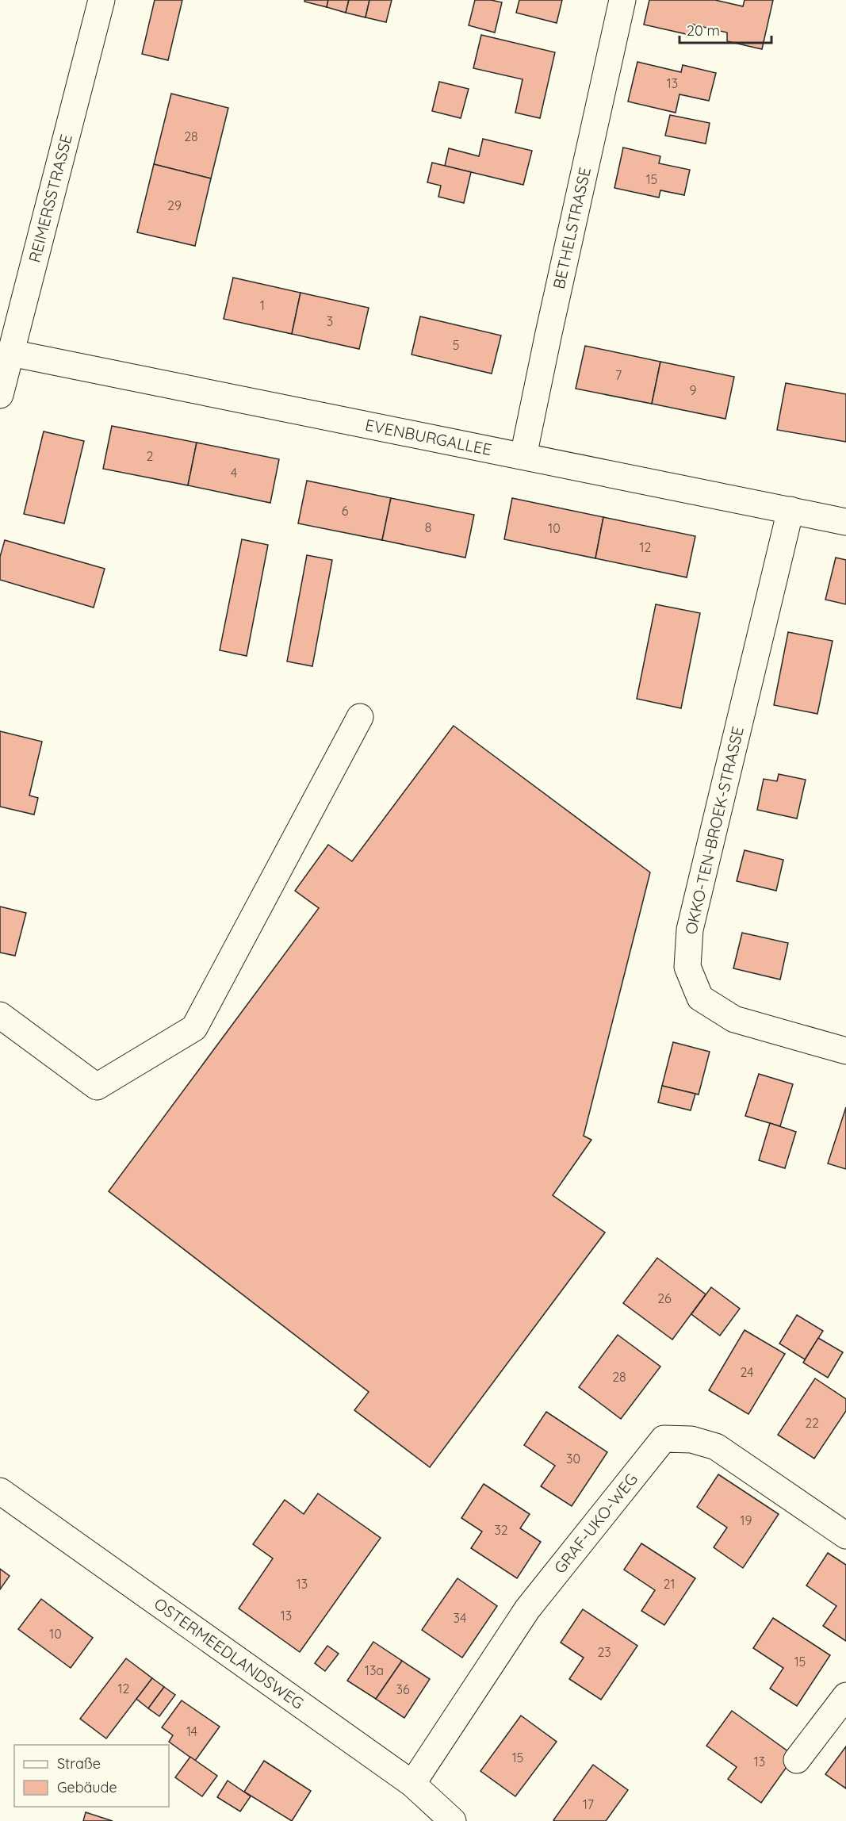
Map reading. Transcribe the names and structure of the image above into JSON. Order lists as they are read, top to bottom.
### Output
{
  "streets": {
    "street": [
      "REIMERSSTRASSE",
      "BETHELSTRASSE",
      "EVENBURGALLEE",
      "OKKO-TEN-BROEK-STRASSE",
      "GRAF-UKO-WEG",
      "OSTERMEEDLANDSWEG"
    ]
  },
  "crossings": [
    ["REIMERSSTRASSE", "EVENBURGALLEE"],
    ["BETHELSTRASSE", "EVENBURGALLEE"],
    ["EVENBURGALLEE", "OKKO-TEN-BROEK-STRASSE"],
    ["GRAF-UKO-WEG", "OSTERMEEDLANDSWEG"]
  ],
  "house_numbers": [
    "13",
    "28",
    "15",
    "29",
    "1",
    "3",
    "5",
    "7",
    "9",
    "2",
    "4",
    "6",
    "8",
    "10",
    "12",
    "26",
    "24",
    "28",
    "22",
    "30",
    "19",
    "32",
    "13",
    "21",
    "13",
    "34",
    "10",
    "23",
    "15",
    "13a",
    "12",
    "36",
    "14",
    "15",
    "13",
    "17"
  ],
  "legend": ["Straße", "Gebäude"],
  "scale_bar": "20 m"
}
